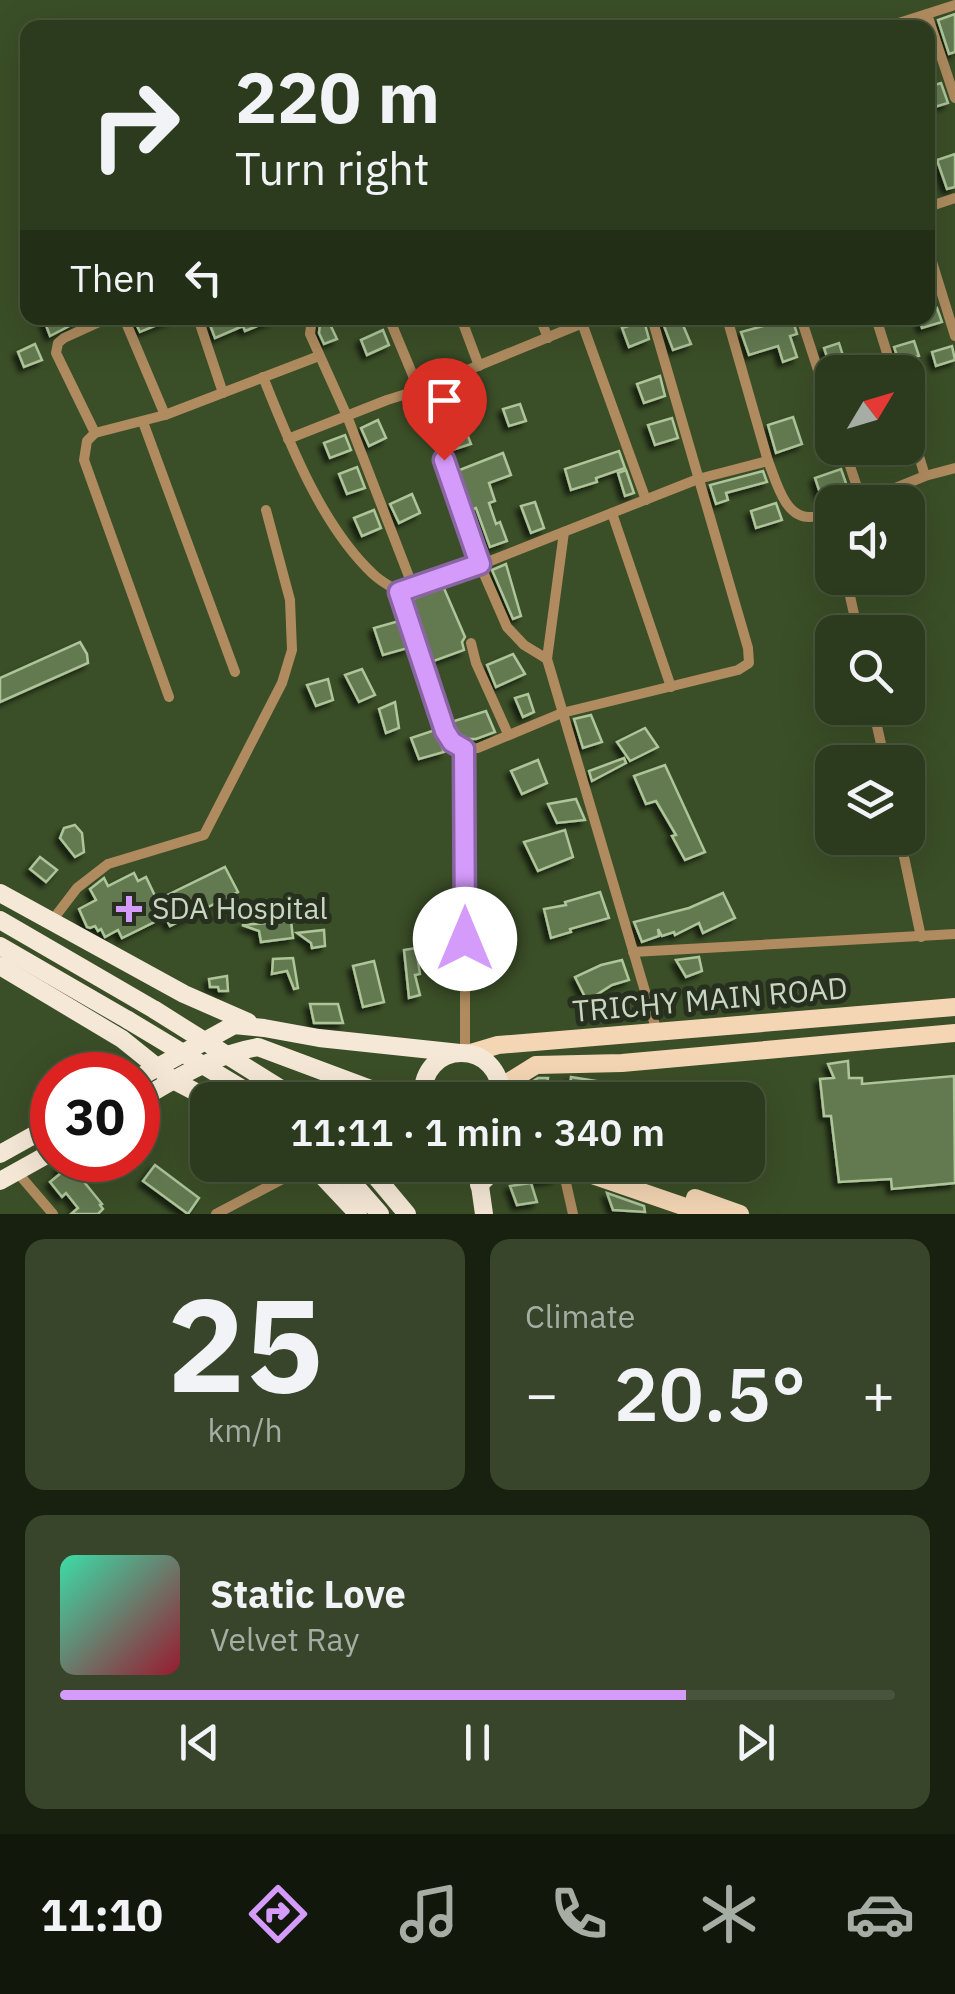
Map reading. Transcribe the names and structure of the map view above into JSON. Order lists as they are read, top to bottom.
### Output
{
  "streets": {
    "main road": ["TRICHY MAIN ROAD"]
  },
  "places": {
    "health": ["SDA Hospital"]
  },
  "north": "top right",
  "page": {
    "turn": ["220 m", "Turn right"],
    "then": "Then",
    "limit": "30",
    "trip": "11:11 · 1 min · 340 m",
    "tile": [
      ["25", "km/h"],
      "Climate"
    ],
    "heat": ["−", "20.5°", "+"],
    "song": ["Static Love", "Velvet Ray"],
    "tabs": "11:10"
  }
}
